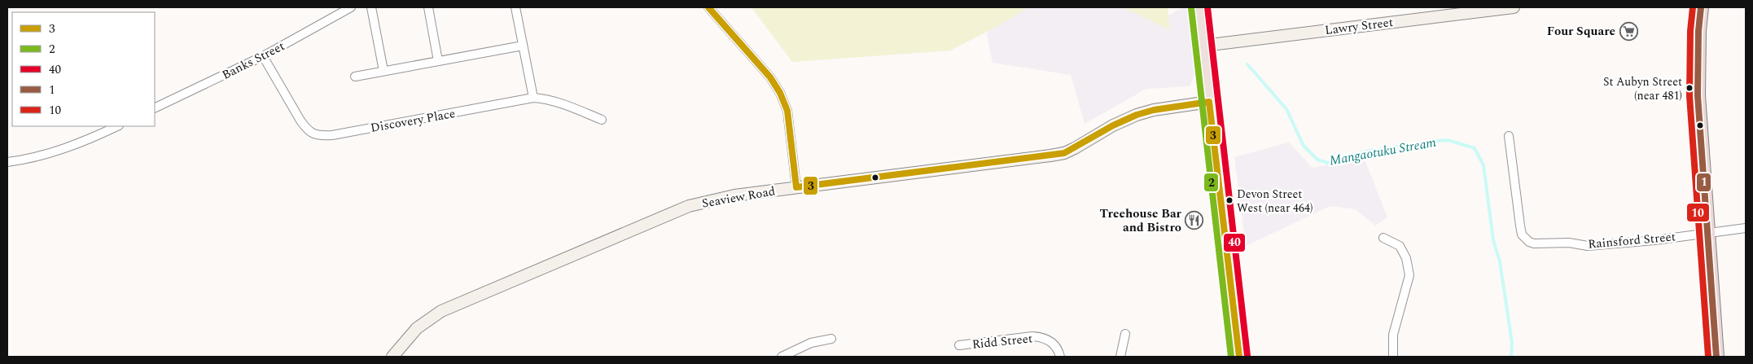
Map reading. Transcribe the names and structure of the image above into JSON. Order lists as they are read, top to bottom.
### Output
{
  "streets": {
    "street": [
      "Lawry Street",
      "Banks Street",
      "Discovery Place",
      "Seaview Road",
      "Rainsford Street",
      "Ridd Street"
    ]
  },
  "crossings": [
    ["Banks Street", "Discovery Place"]
  ],
  "water": ["Mangaotuku Stream"],
  "places": {
    "supermarket": ["Four Square"],
    "other": ["St Aubyn Street (near 481)", "Devon Street West (near 464)"],
    "restaurant": ["Treehouse Bar and Bistro"]
  },
  "lines": [
    "transit line 3",
    "transit line 40",
    "transit line 1",
    "transit line 10",
    "transit line 2"
  ],
  "legend": [
    "3",
    "2",
    "40",
    "1",
    "10"
  ]
}
